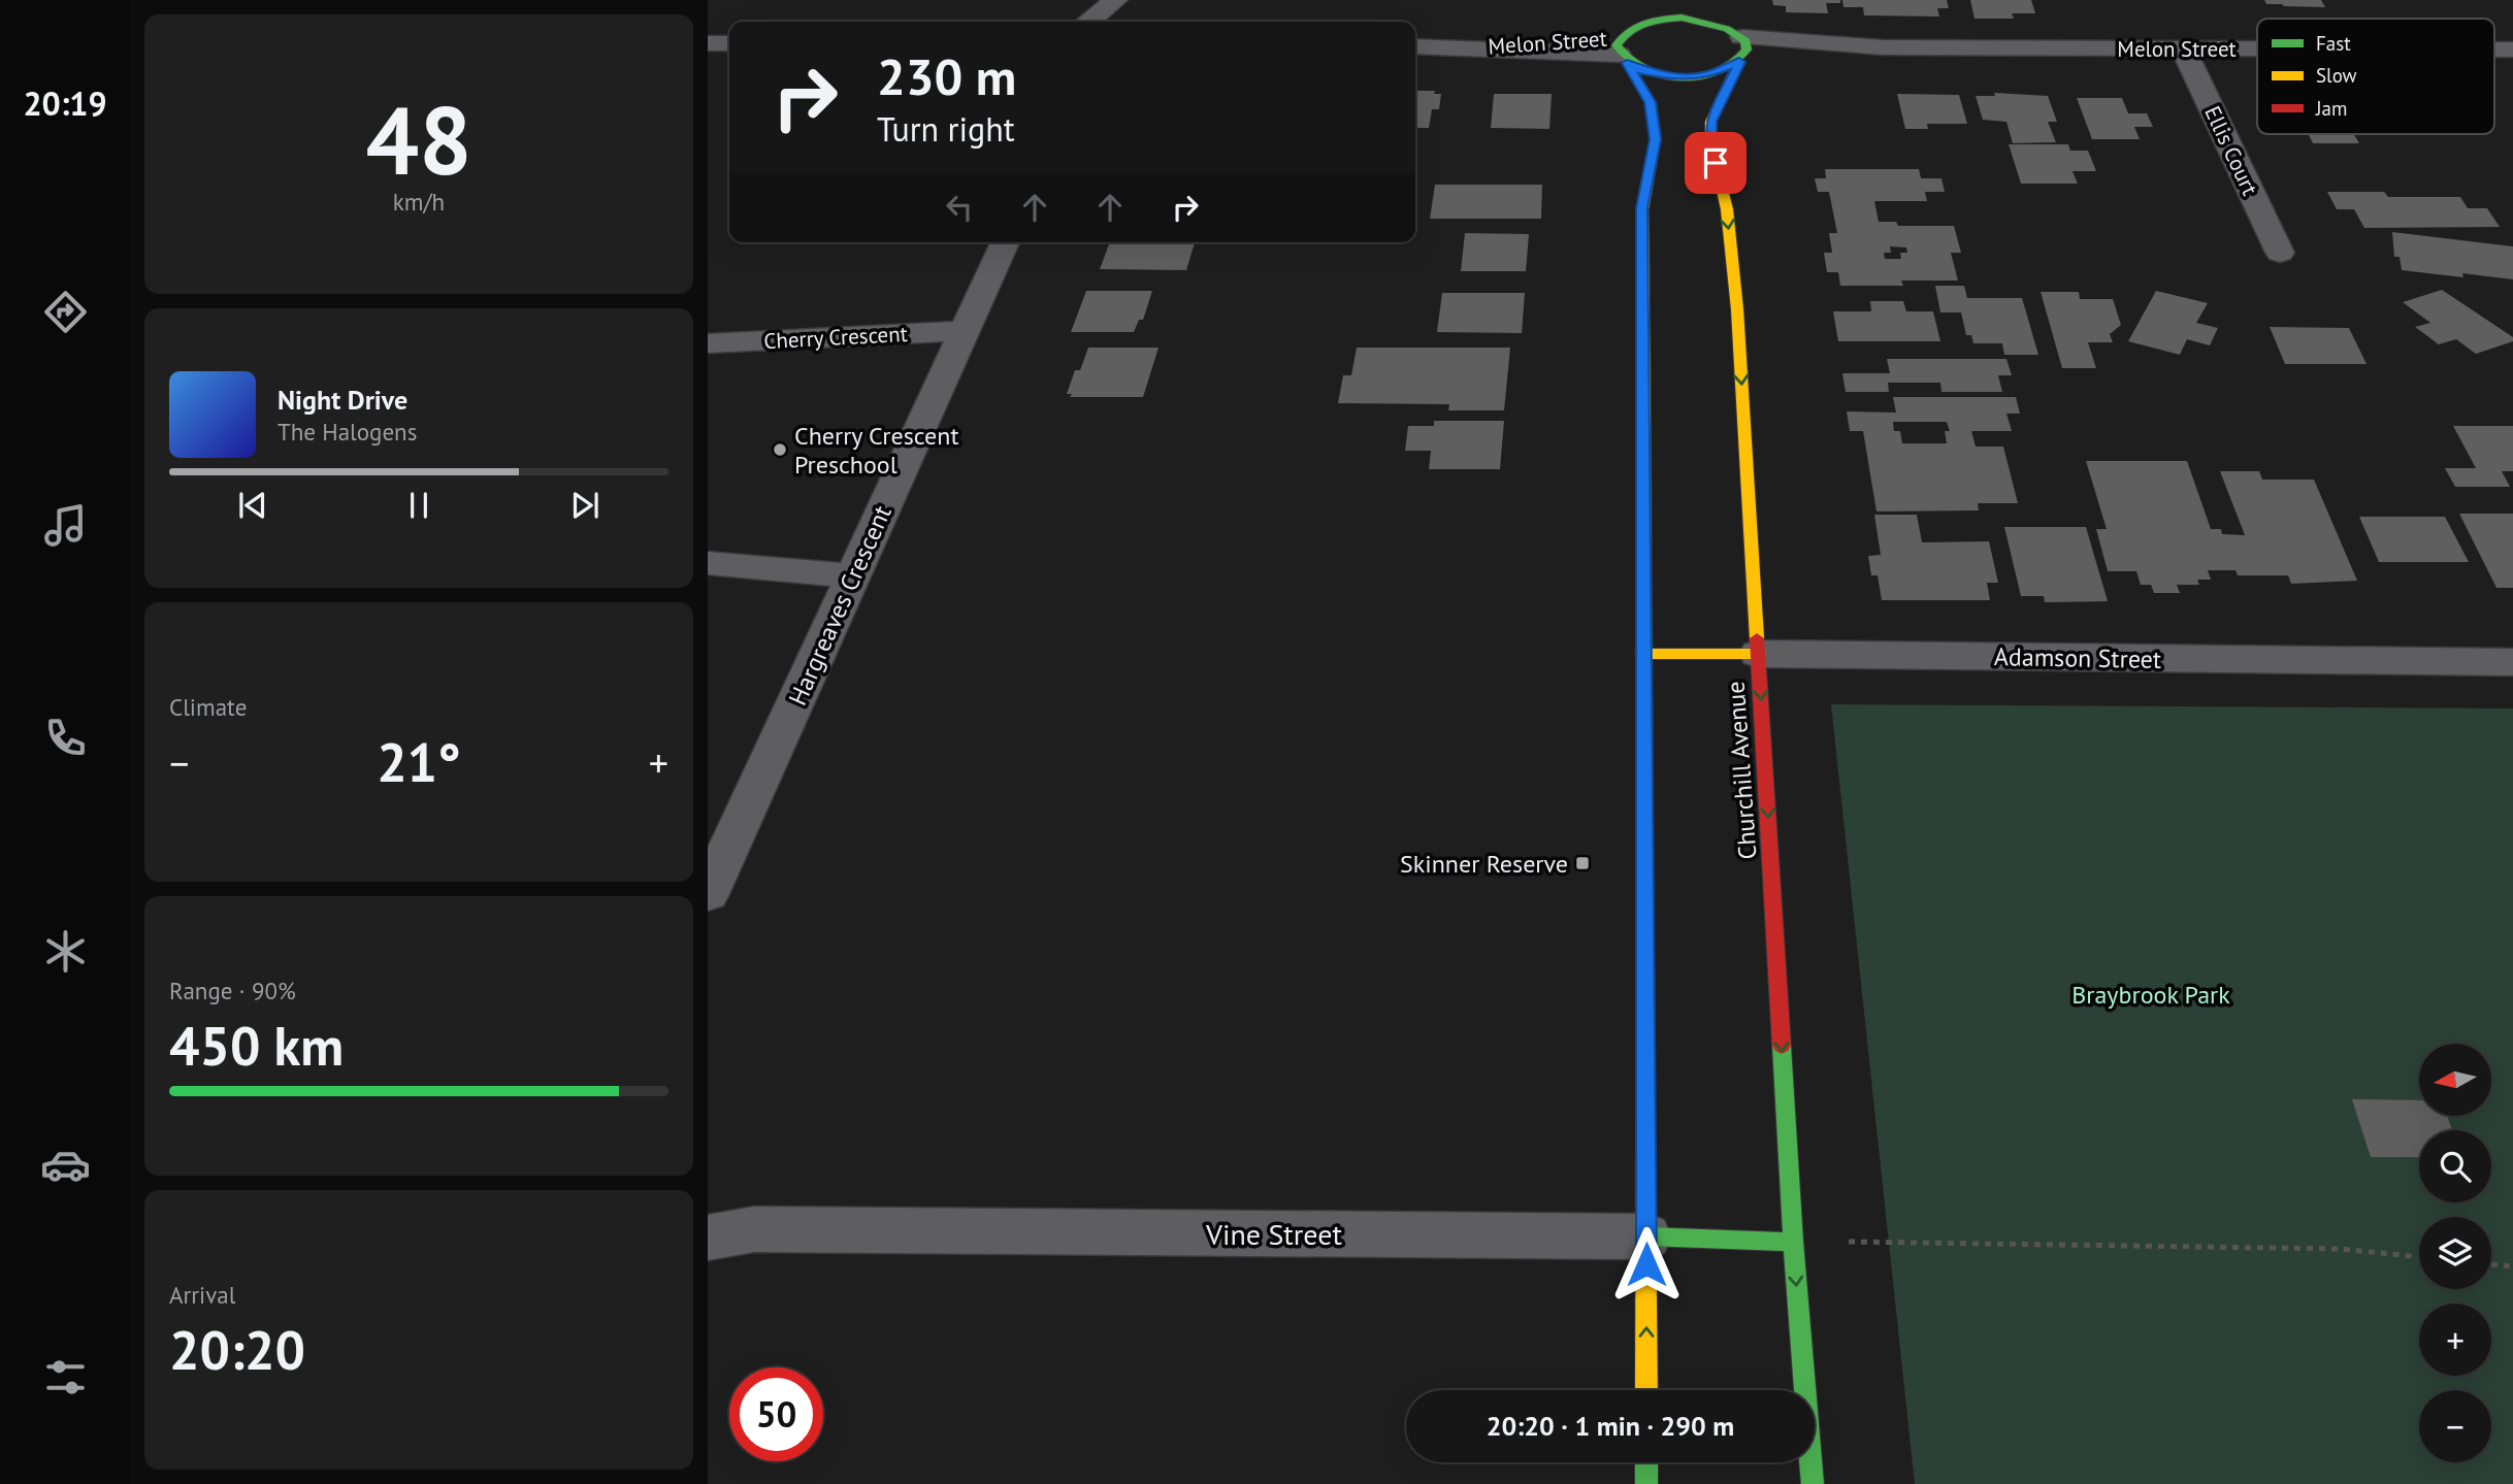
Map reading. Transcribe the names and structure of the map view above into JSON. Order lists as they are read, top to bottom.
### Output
{
  "streets": {
    "main road": ["Adamson Street", "Churchill Avenue", "Vine Street"],
    "street": [
      "Melon Street",
      "Ellis Court",
      "Cherry Crescent",
      "Hargreaves Crescent"
    ]
  },
  "crossings": [
    ["Melon Street", "Ellis Court"],
    ["Melon Street", "Churchill Avenue"],
    ["Cherry Crescent", "Hargreaves Crescent"],
    ["Adamson Street", "Churchill Avenue"],
    ["Churchill Avenue", "Vine Street"]
  ],
  "parks": ["Braybrook Park"],
  "places": {
    "other": ["Cherry Crescent Preschool"],
    "transit": ["Skinner Reserve"]
  },
  "legend": ["Fast", "Slow", "Jam"],
  "north": "left",
  "page": {
    "tabs": "20:19",
    "tile": [
      ["48", "km/h"],
      "Climate",
      ["Range · 90%", "450 km"],
      ["Arrival", "20:20"]
    ],
    "turn": ["230 m", "Turn right"],
    "song": ["Night Drive", "The Halogens"],
    "heat": ["−", "21°", "+"],
    "map_buttons": ["+", "−"],
    "limit": "50",
    "trip": "20:20 · 1 min · 290 m"
  }
}
